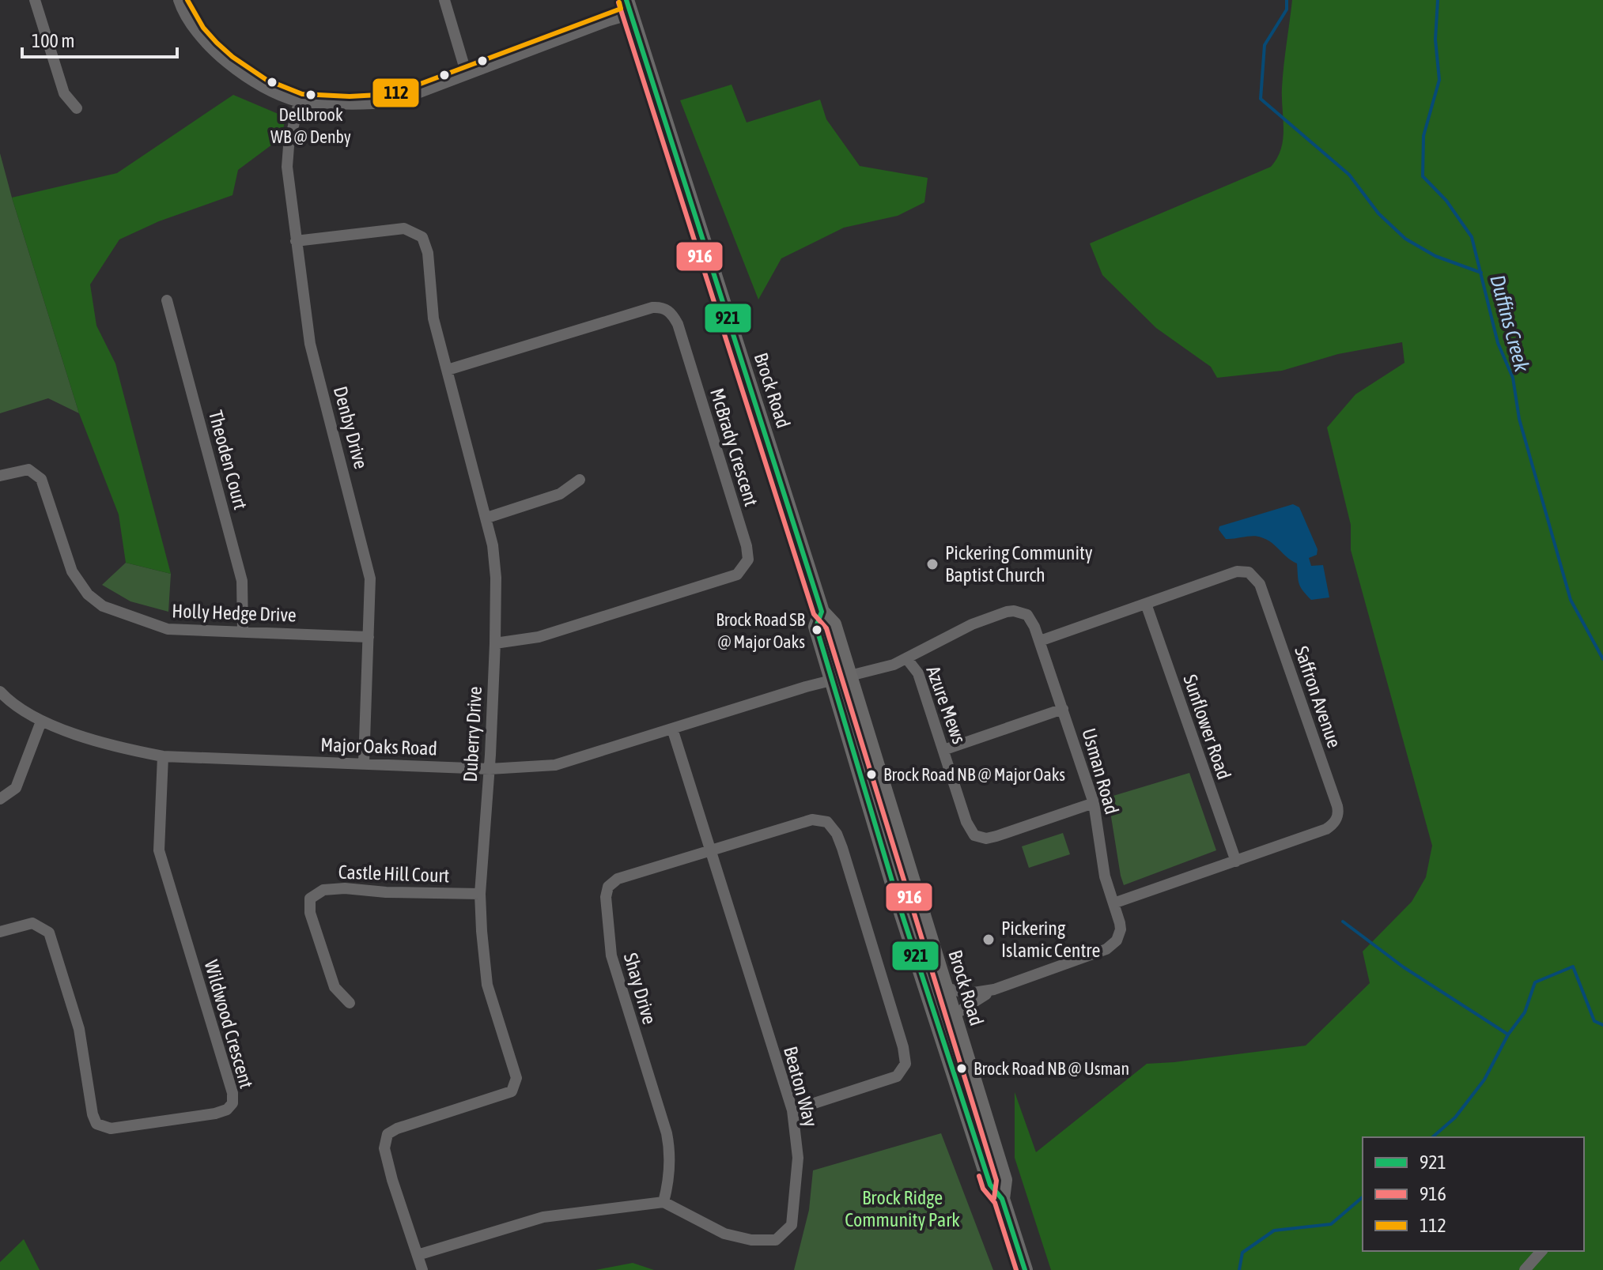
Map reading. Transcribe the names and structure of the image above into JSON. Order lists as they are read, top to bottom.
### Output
{
  "streets": {
    "main road": ["Brock Road"],
    "street": [
      "Denby Drive",
      "McBrady Crescent",
      "Theoden Court",
      "Holly Hedge Drive",
      "Saffron Avenue",
      "Azure Mews",
      "Sunflower Road",
      "Duberry Drive",
      "Major Oaks Road",
      "Usman Road",
      "Castle Hill Court",
      "Shay Drive",
      "Wildwood Crescent",
      "Beaton Way"
    ]
  },
  "crossings": [
    ["Brock Road", "Major Oaks Road"],
    ["Brock Road", "Usman Road"],
    ["Denby Drive", "Holly Hedge Drive"],
    ["Denby Drive", "Duberry Drive"],
    ["Denby Drive", "Major Oaks Road"],
    ["McBrady Crescent", "Duberry Drive"],
    ["Theoden Court", "Holly Hedge Drive"],
    ["Saffron Avenue", "Sunflower Road"],
    ["Saffron Avenue", "Usman Road"],
    ["Azure Mews", "Major Oaks Road"],
    ["Azure Mews", "Usman Road"],
    ["Duberry Drive", "Major Oaks Road"],
    ["Duberry Drive", "Castle Hill Court"],
    ["Major Oaks Road", "Usman Road"],
    ["Major Oaks Road", "Wildwood Crescent"],
    ["Major Oaks Road", "Beaton Way"],
    ["Shay Drive", "Beaton Way"]
  ],
  "water": ["Duffins Creek"],
  "parks": ["Brock Ridge Community Park"],
  "places": [
    "Dellbrook WB @ Denby",
    "Pickering Community Baptist Church",
    "Brock Road SB @ Major Oaks",
    "Brock Road NB @ Major Oaks",
    "Pickering Islamic Centre",
    "Brock Road NB @ Usman"
  ],
  "lines": ["transit line 921", "transit line 112", "transit line 916"],
  "legend": ["921", "916", "112"],
  "scale_bar": "100 m"
}
